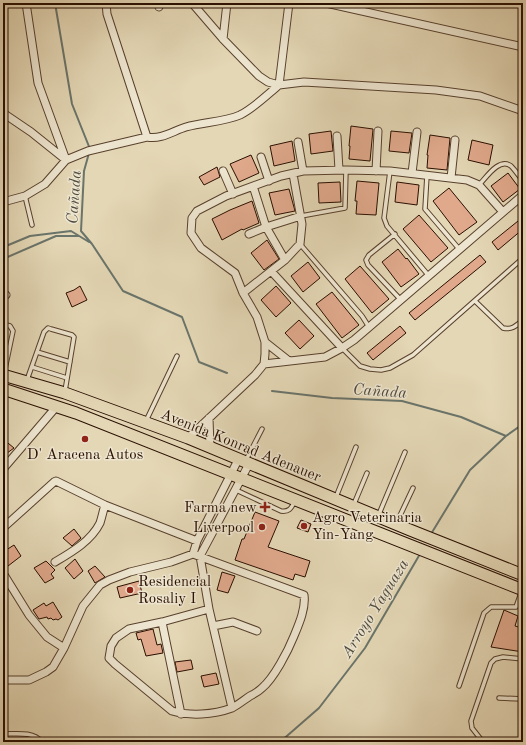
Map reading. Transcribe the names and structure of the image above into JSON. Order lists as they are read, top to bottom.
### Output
{
  "streets": {
    "main road": ["Avenida Konrad Adenauer"]
  },
  "water": ["Cañada", "Arroyo Yaguaza"],
  "places": {
    "other": [
      "D' Aracena Autos",
      "Agro Veterinaria Yin-Yang",
      "Liverpool",
      "Residencial Rosaliy I"
    ],
    "health": ["Farma new"]
  }
}
